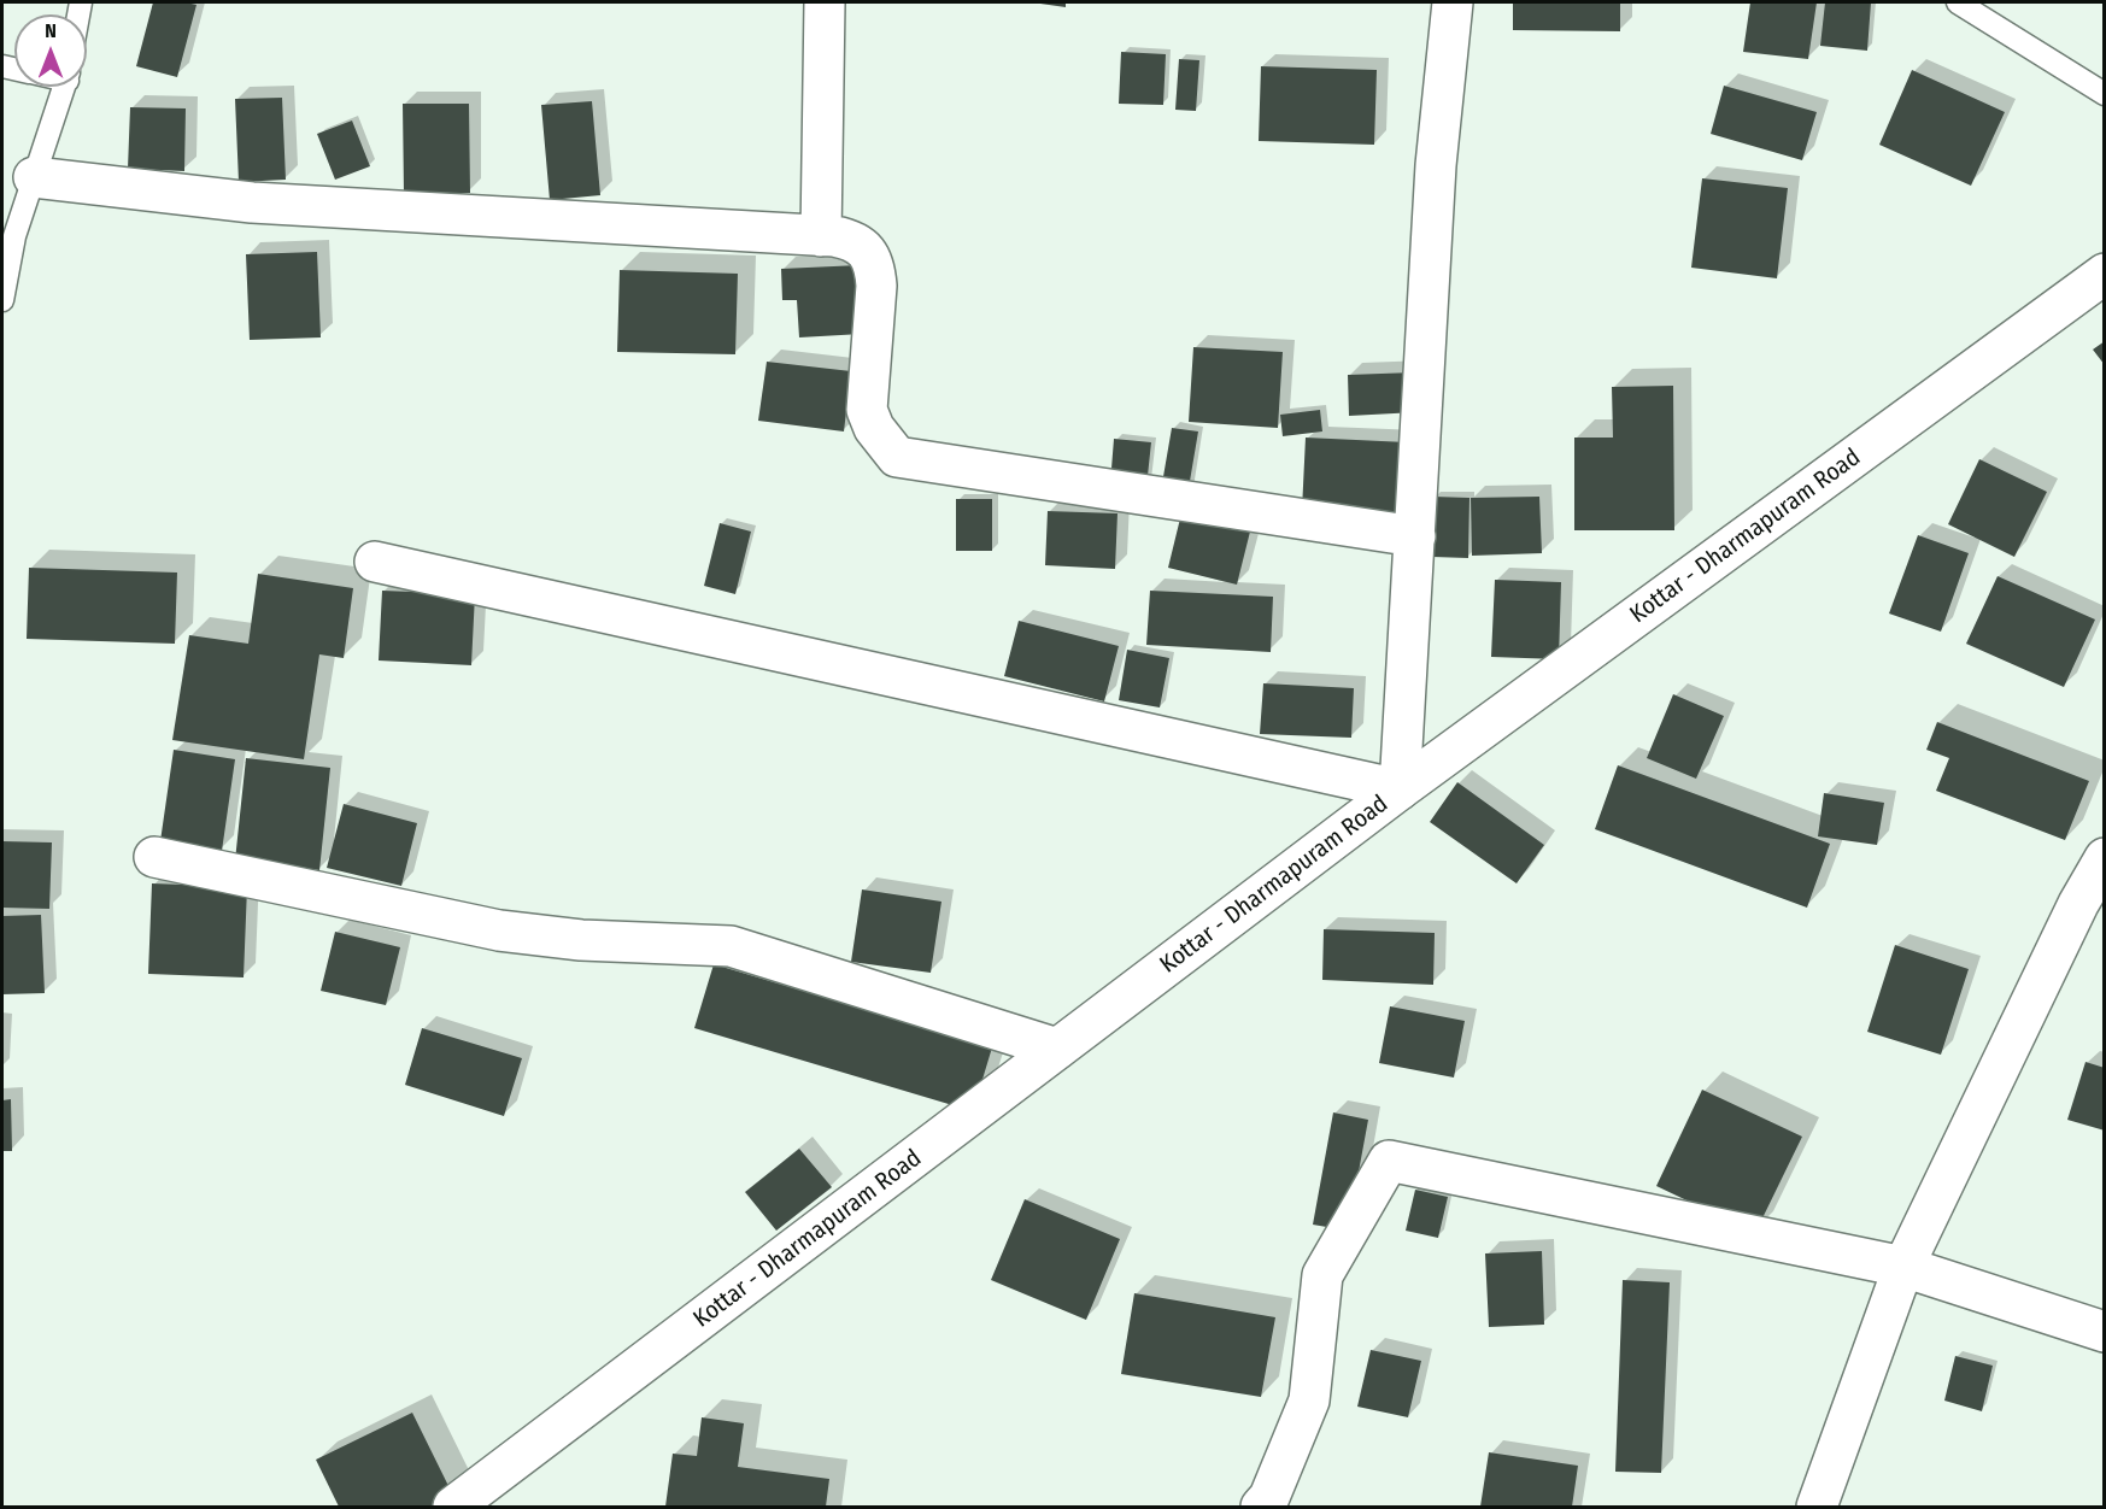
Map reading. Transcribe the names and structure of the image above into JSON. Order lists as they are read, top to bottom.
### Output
{
  "streets": {
    "street": ["Kottar - Dharmapuram Road"]
  },
  "north": "top"
}
